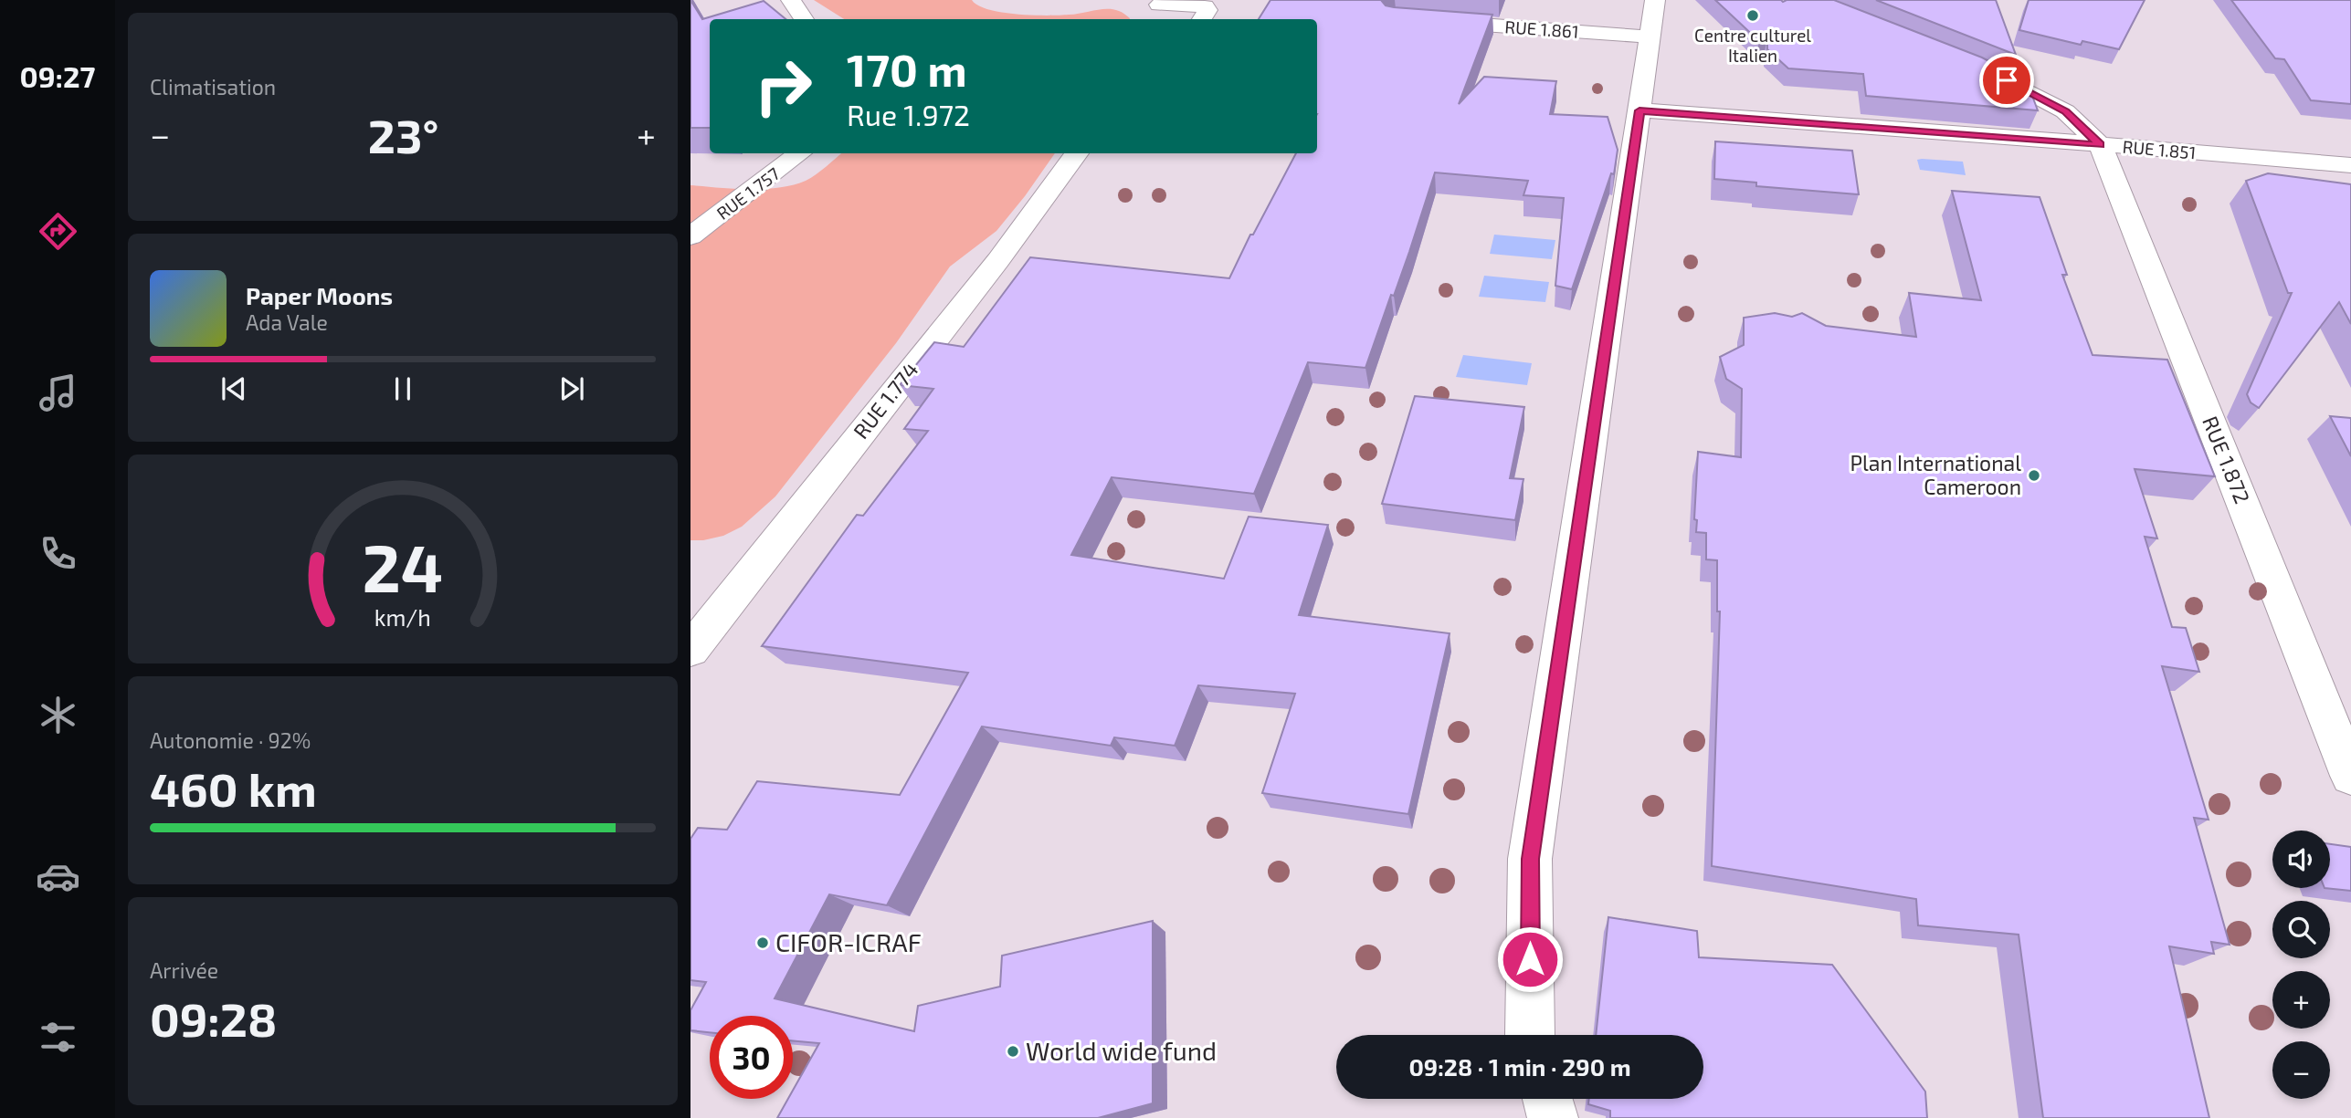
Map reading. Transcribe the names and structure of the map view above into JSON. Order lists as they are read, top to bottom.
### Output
{
  "streets": {
    "street": [
      "RUE 1.861",
      "RUE 1.851",
      "RUE 1.757",
      "RUE 1.774",
      "RUE 1.872"
    ]
  },
  "crossings": [
    ["RUE 1.851", "RUE 1.872"]
  ],
  "places": [
    "Centre culturel Italien",
    "Plan International Cameroon",
    "CIFOR-ICRAF",
    "World wide fund"
  ],
  "page": {
    "tabs": "09:27",
    "tile": [
      "Climatisation",
      ["Autonomie · 92%", "460 km"],
      ["Arrivée", "09:28"]
    ],
    "turn": ["170 m", "Rue 1.972"],
    "heat": ["−", "23°", "+"],
    "song": ["Paper Moons", "Ada Vale"],
    "map_buttons": ["+", "−"],
    "limit": "30",
    "trip": "09:28 · 1 min · 290 m",
    "gauge": ["24", "km/h"]
  }
}
